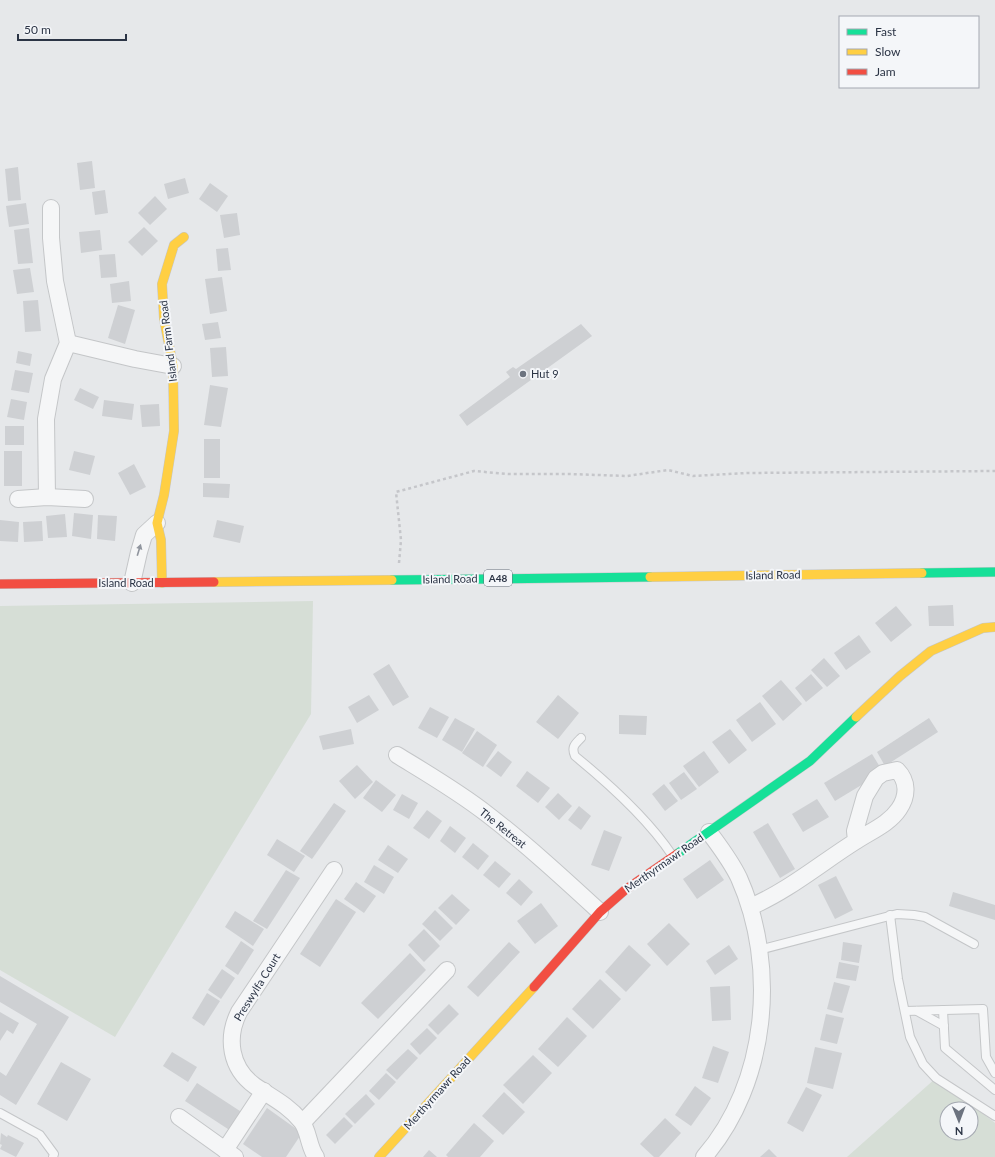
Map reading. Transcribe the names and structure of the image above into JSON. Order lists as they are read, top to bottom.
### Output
{
  "streets": {
    "street": [
      "Island Farm Road",
      "Island Road",
      "A48",
      "The Retreat",
      "Merthyrmawr Road",
      "Preswylfa Court"
    ]
  },
  "crossings": [
    ["Island Farm Road", "Island Road"],
    ["The Retreat", "Merthyrmawr Road"]
  ],
  "places": ["Hut 9"],
  "legend": ["Fast", "Slow", "Jam"],
  "scale_bar": "50 m",
  "north": "bottom"
}
